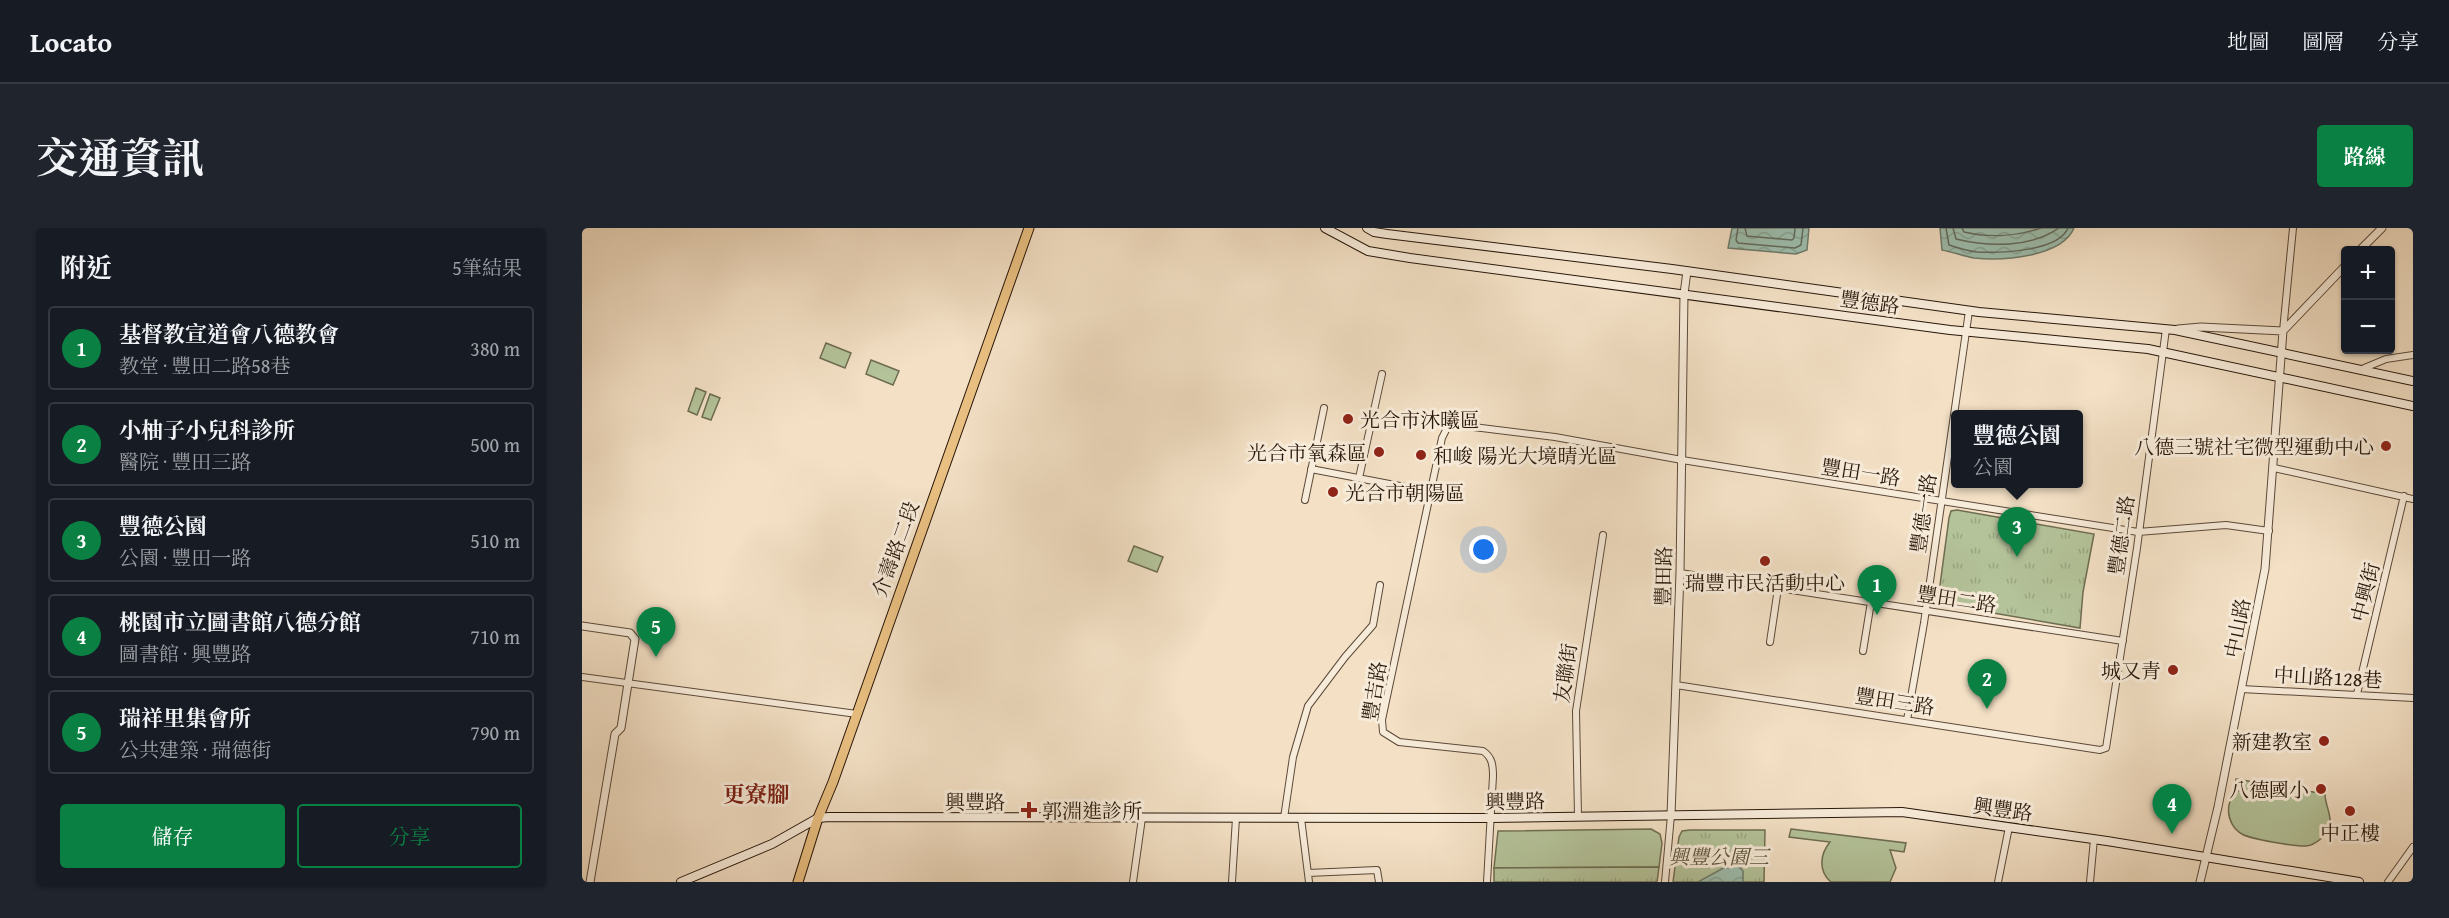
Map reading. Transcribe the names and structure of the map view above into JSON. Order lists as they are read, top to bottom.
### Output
{
  "streets": {
    "main road": ["豐德路", "介壽路二段", "興豐路"],
    "street": [
      "豐田一路",
      "豐德一路",
      "豐德二路",
      "豐田路",
      "中興街",
      "豐田二路",
      "中山路",
      "友聯街",
      "中山路128巷",
      "豐吉路",
      "豐田三路"
    ]
  },
  "crossings": [
    ["豐德路", "豐德一路"],
    ["豐德路", "豐德二路"],
    ["豐德路", "豐田路"],
    ["豐德路", "中山路"],
    ["豐田一路", "豐德一路"],
    ["豐田一路", "豐德二路"],
    ["豐田一路", "豐田路"],
    ["豐田一路", "中山路"],
    ["豐田一路", "豐吉路"],
    ["豐德一路", "豐田二路"],
    ["豐德一路", "豐田三路"],
    ["豐德二路", "豐田二路"],
    ["豐德二路", "豐田三路"],
    ["介壽路二段", "興豐路"],
    ["豐田路", "豐田二路"],
    ["豐田路", "豐田三路"],
    ["豐田路", "興豐路"],
    ["中興街", "中山路128巷"],
    ["中山路", "中山路128巷"],
    ["中山路", "興豐路"],
    ["友聯街", "興豐路"],
    ["豐吉路", "興豐路"]
  ],
  "districts": ["更寮腳"],
  "parks": ["興豐公園三"],
  "places": {
    "other": [
      "光合市沐曦區",
      "八德三號社宅微型運動中心",
      "光合市氧森區",
      "和峻 陽光大境晴光區",
      "光合市朝陽區",
      "瑞豐市民活動中心",
      "城又青",
      "新建教室",
      "八德國小",
      "中正樓"
    ],
    "health": ["郭淵進診所"]
  },
  "page": {
    "header": "Locato",
    "nav": ["地圖", "圖層", "分享"],
    "title": "交通資訊",
    "buttons": [
      "路線",
      ["儲存", "分享"]
    ],
    "heading": ["附近", "5筆結果"],
    "map_buttons": ["+", "−"],
    "list": [
      {
        "mark": "1",
        "name": "基督教宣道會八德教會",
        "note": "教堂 · 豐田二路58巷",
        "value": "380 m"
      },
      {
        "mark": "2",
        "name": "小柚子小兒科診所",
        "note": "醫院 · 豐田三路",
        "value": "500 m"
      },
      {
        "mark": "3",
        "name": "豐德公園",
        "note": "公園 · 豐田一路",
        "value": "510 m"
      },
      {
        "mark": "4",
        "name": "桃園市立圖書館八德分館",
        "note": "圖書館 · 興豐路",
        "value": "710 m"
      },
      {
        "mark": "5",
        "name": "瑞祥里集會所",
        "note": "公共建築 · 瑞德街",
        "value": "790 m"
      }
    ],
    "popup": ["豐德公園", "公園"],
    "pins": [
      "3",
      "1",
      "5",
      "2",
      "4"
    ]
  }
}
